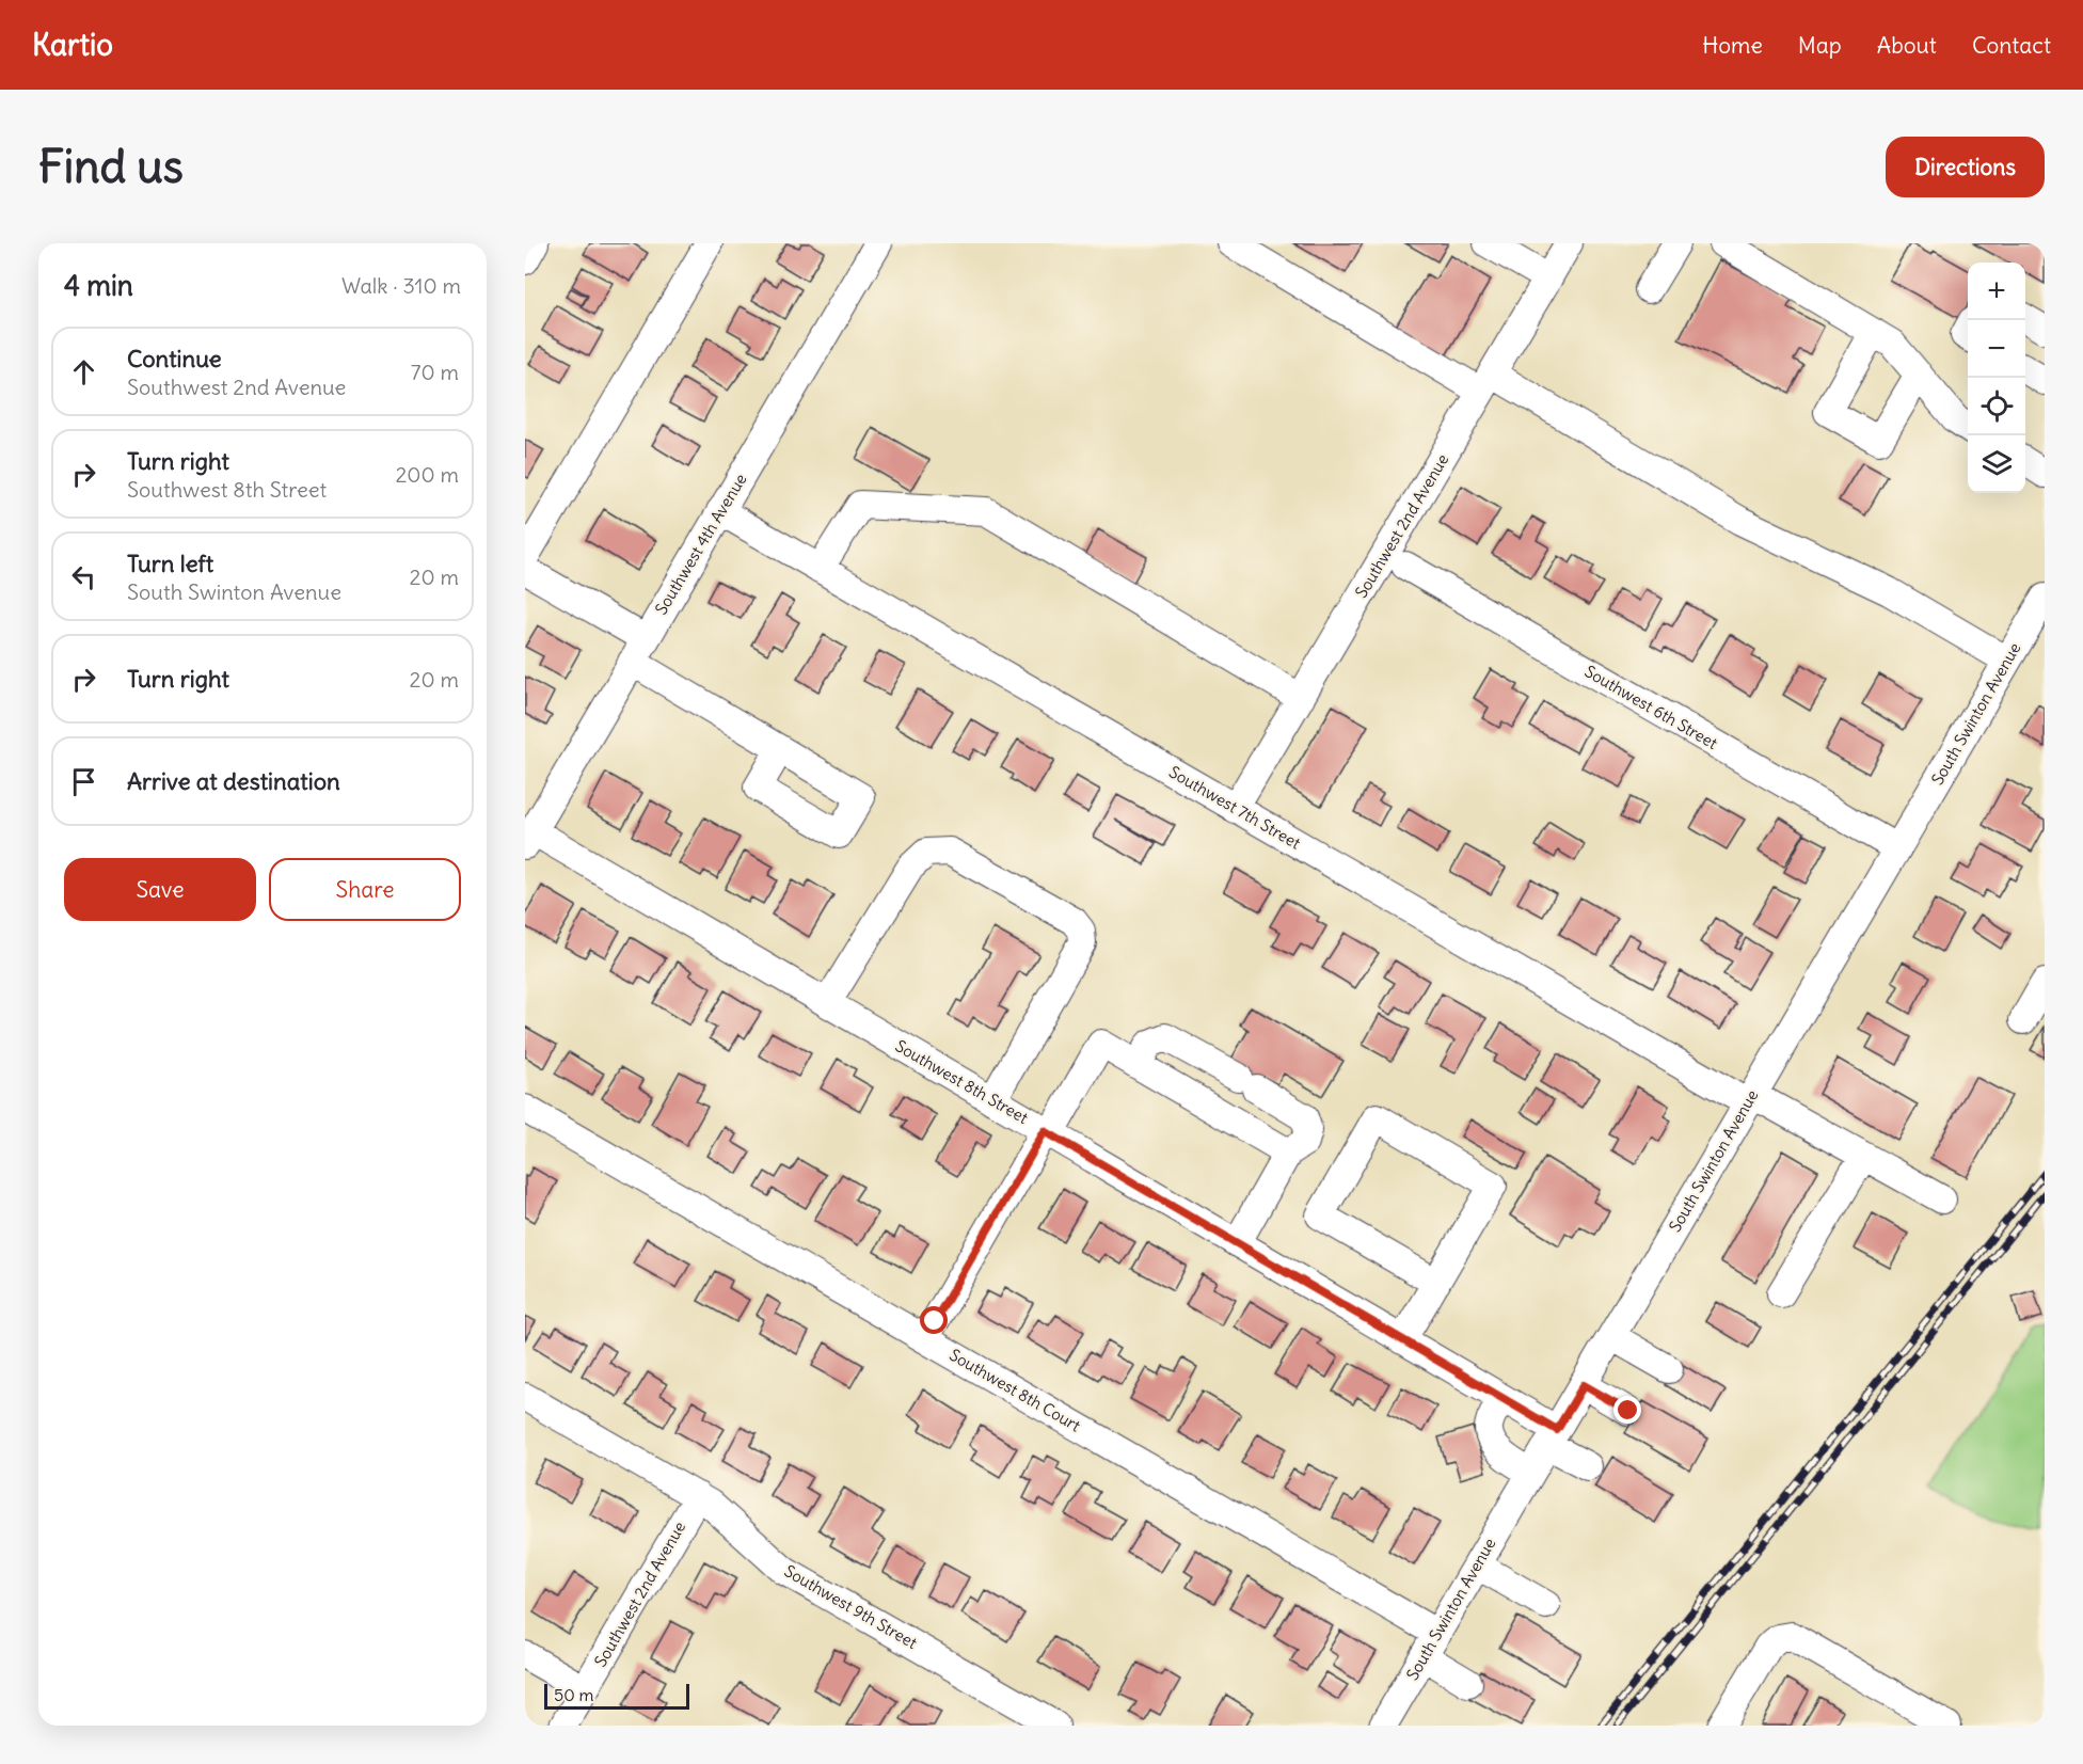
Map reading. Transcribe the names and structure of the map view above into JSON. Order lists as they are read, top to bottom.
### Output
{
  "streets": {
    "street": [
      "Southwest 2nd Avenue",
      "Southwest 4th Avenue",
      "Southwest 6th Street",
      "South Swinton Avenue",
      "Southwest 7th Street",
      "Southwest 8th Street",
      "Southwest 8th Court",
      "Southwest 9th Street"
    ]
  },
  "crossings": [
    ["Southwest 2nd Avenue", "Southwest 7th Street"],
    ["Southwest 2nd Avenue", "Southwest 9th Street"],
    ["Southwest 4th Avenue", "Southwest 7th Street"],
    ["Southwest 4th Avenue", "Southwest 8th Street"],
    ["Southwest 6th Street", "South Swinton Avenue"],
    ["South Swinton Avenue", "Southwest 7th Street"],
    ["South Swinton Avenue", "Southwest 8th Street"],
    ["South Swinton Avenue", "Southwest 8th Court"]
  ],
  "scale_bar": "50 m",
  "page": {
    "header": "Kartio",
    "nav": [
      "Home",
      "Map",
      "About",
      "Contact"
    ],
    "buttons": [
      "Directions",
      ["Save", "Share"]
    ],
    "title": "Find us",
    "heading": ["4 min", "Walk · 310 m"],
    "map_buttons": ["+", "−"],
    "list": [
      ["Continue", "Southwest 2nd Avenue", "70 m"],
      ["Turn right", "Southwest 8th Street", "200 m"],
      ["Turn left", "South Swinton Avenue", "20 m"],
      ["Turn right", "20 m"],
      "Arrive at destination"
    ],
    "scale": "50 m"
  }
}
